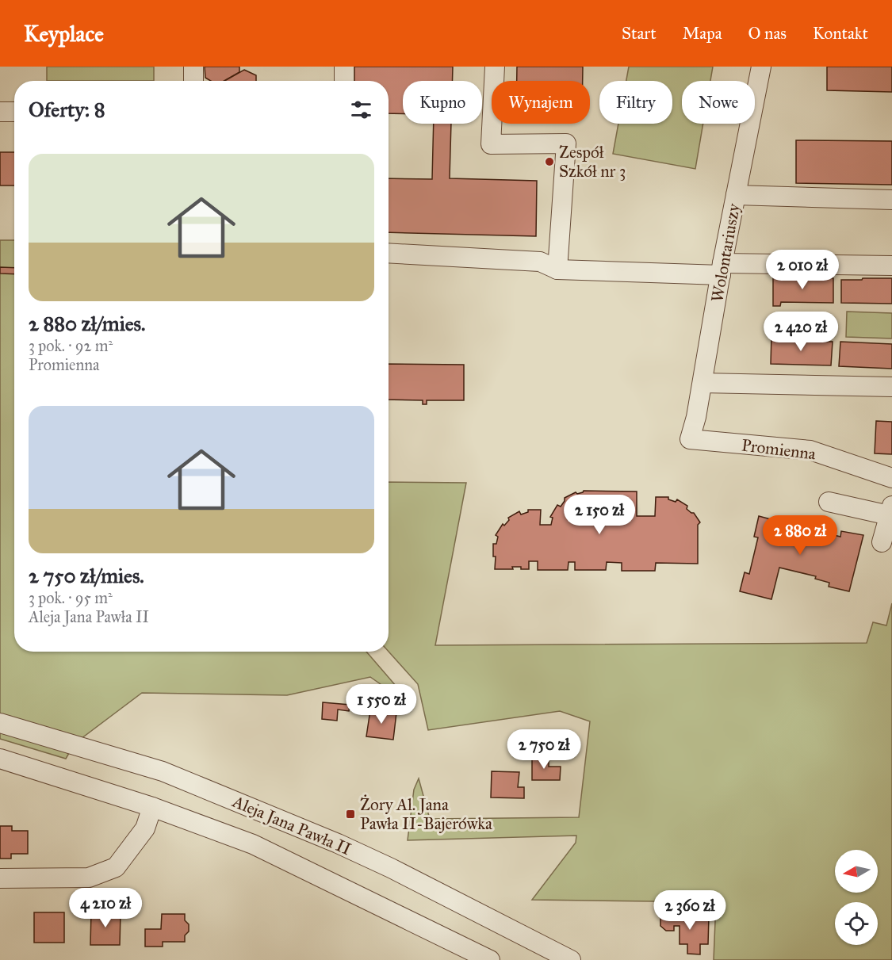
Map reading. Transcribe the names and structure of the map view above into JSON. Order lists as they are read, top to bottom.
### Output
{
  "streets": {
    "street": ["Wolontariuszy", "Promienna", "Aleja Jana Pawła II"]
  },
  "crossings": [
    ["Wolontariuszy", "Promienna"]
  ],
  "places": {
    "other": ["Zespół Szkół nr 3"],
    "transit": ["Żory Al. Jana Pawła II-Bajerówka"]
  },
  "north": "left",
  "page": {
    "header": "Keyplace",
    "nav": [
      "Start",
      "Mapa",
      "O nas",
      "Kontakt"
    ],
    "chip": [
      "Kupno",
      "Wynajem",
      "Filtry",
      "Nowe"
    ],
    "heading": "Oferty: 8",
    "list": [
      {
        "name": "2 880 zł/mies.",
        "note": "3 pok. · 92 m² · Promienna"
      },
      {
        "name": "2 750 zł/mies.",
        "note": "3 pok. · 95 m² · Aleja Jana Pawła II"
      }
    ],
    "price": [
      "2 010 zł",
      "2 420 zł",
      "2 150 zł",
      "2 880 zł",
      "1 550 zł",
      "2 750 zł",
      "4 210 zł",
      "2 360 zł"
    ]
  }
}
